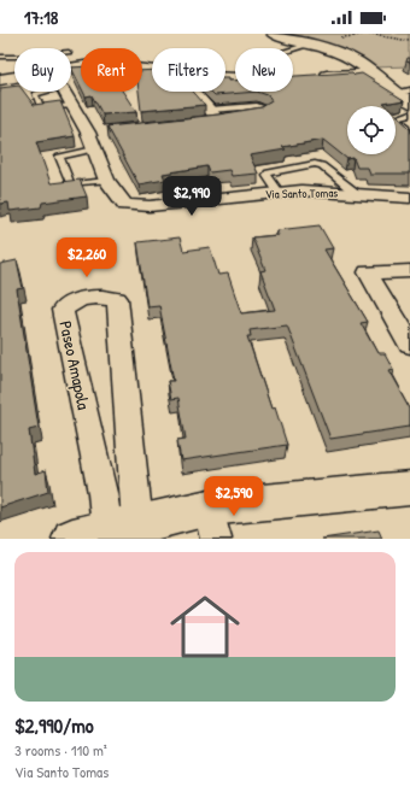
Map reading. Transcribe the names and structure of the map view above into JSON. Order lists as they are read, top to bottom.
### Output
{
  "streets": {
    "street": ["Via Santo Tomas", "Paseo Amapola"]
  },
  "page": {
    "status": "17:18",
    "chip": [
      "Buy",
      "Rent",
      "Filters",
      "New"
    ],
    "price": ["$2,990", "$2,260", "$2,590"],
    "list": [
      {
        "name": "$2,990/mo",
        "note": "3 rooms · 110 m² · Via Santo Tomas"
      }
    ]
  }
}
